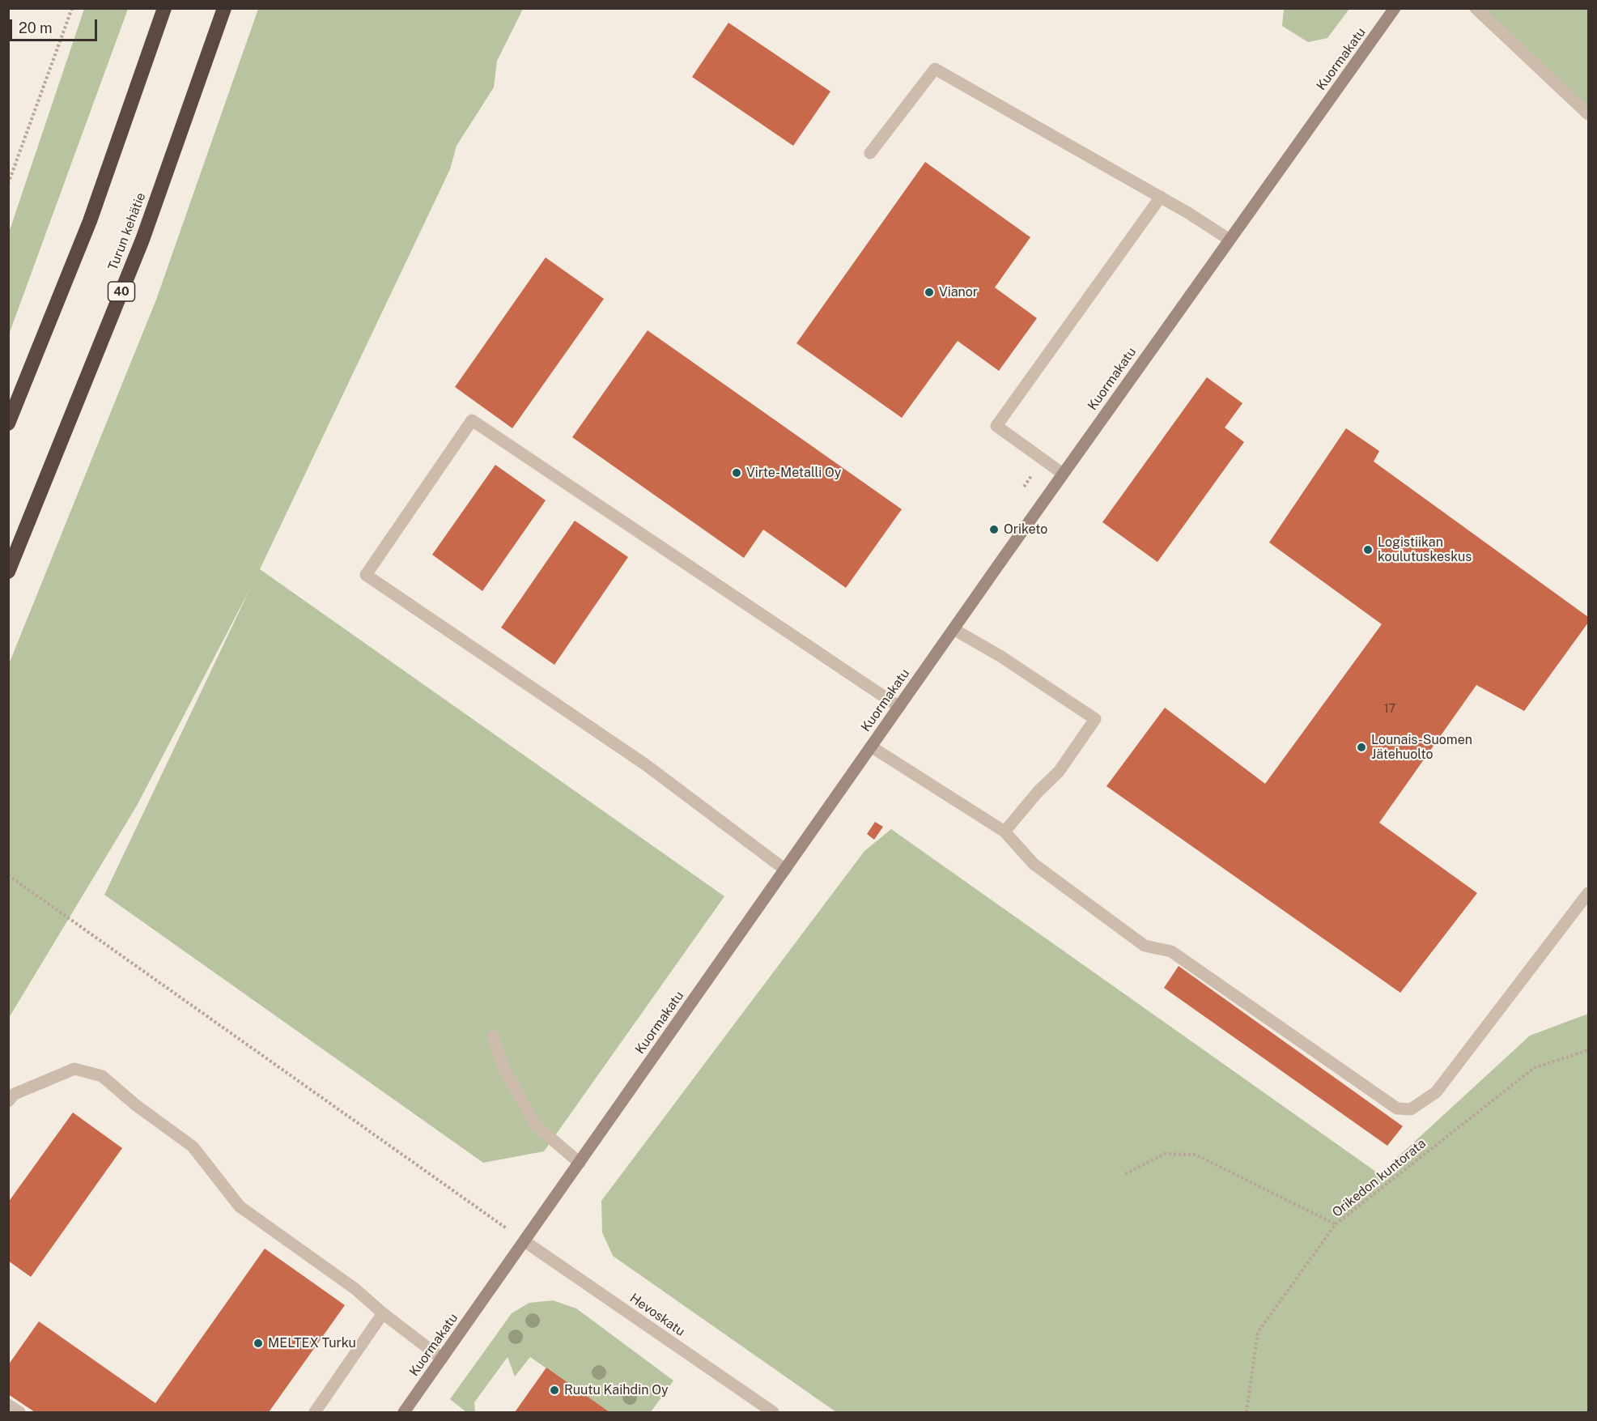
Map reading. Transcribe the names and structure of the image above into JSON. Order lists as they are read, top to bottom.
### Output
{
  "streets": {
    "highway": ["Turun kehätie", "40"],
    "street": ["Kuormakatu", "Hevoskatu"],
    "path": ["Orikedon kuntorata"]
  },
  "crossings": [
    ["Kuormakatu", "Hevoskatu"]
  ],
  "places": [
    "Vianor",
    "Virte-Metalli Oy",
    "Oriketo",
    "Logistiikan koulutuskeskus",
    "Lounais-Suomen Jätehuolto",
    "MELTEX Turku",
    "Ruutu Kaihdin Oy"
  ],
  "house_numbers": ["17"],
  "scale_bar": "20 m"
}
